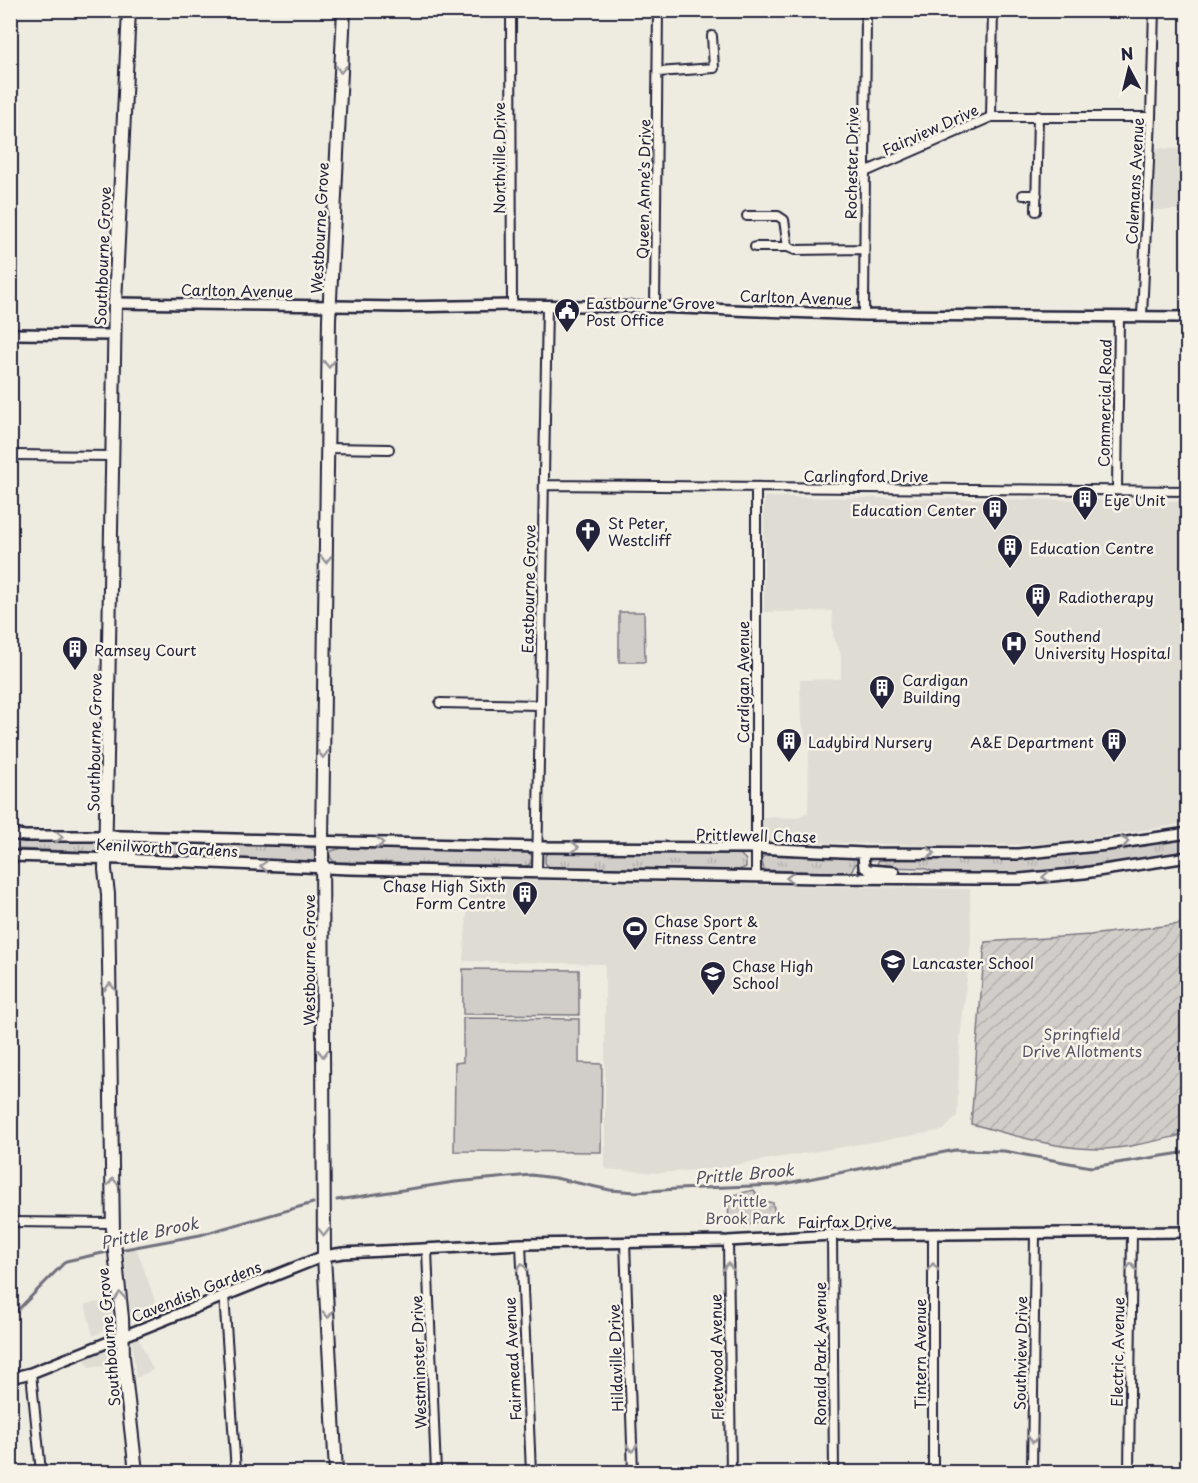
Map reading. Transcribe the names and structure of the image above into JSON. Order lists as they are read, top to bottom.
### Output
{
  "streets": {
    "main road": ["Westbourne Grove", "Southbourne Grove"],
    "street": [
      "Fairview Drive",
      "Northville Drive",
      "Rochester Drive",
      "Colemans Avenue",
      "Queen Anne's Drive",
      "Carlton Avenue",
      "Commercial Road",
      "Carlingford Drive",
      "Eastbourne Grove",
      "Cardigan Avenue",
      "Prittlewell Chase",
      "Kenilworth Gardens",
      "Fairfax Drive",
      "Cavendish Gardens",
      "Electric Avenue",
      "Southview Drive",
      "Ronald Park Avenue",
      "Tintern Avenue",
      "Fleetwood Avenue",
      "Hildaville Drive",
      "Fairmead Avenue",
      "Westminster Drive"
    ]
  },
  "crossings": [
    ["Fairview Drive", "Rochester Drive"],
    ["Fairview Drive", "Colemans Avenue"],
    ["Northville Drive", "Carlton Avenue"],
    ["Rochester Drive", "Carlton Avenue"],
    ["Colemans Avenue", "Carlton Avenue"],
    ["Queen Anne's Drive", "Carlton Avenue"],
    ["Westbourne Grove", "Carlton Avenue"],
    ["Westbourne Grove", "Prittlewell Chase"],
    ["Westbourne Grove", "Kenilworth Gardens"],
    ["Westbourne Grove", "Fairfax Drive"],
    ["Westbourne Grove", "Cavendish Gardens"],
    ["Southbourne Grove", "Carlton Avenue"],
    ["Southbourne Grove", "Kenilworth Gardens"],
    ["Southbourne Grove", "Cavendish Gardens"],
    ["Carlton Avenue", "Commercial Road"],
    ["Carlton Avenue", "Eastbourne Grove"],
    ["Commercial Road", "Carlingford Drive"],
    ["Carlingford Drive", "Eastbourne Grove"],
    ["Carlingford Drive", "Cardigan Avenue"],
    ["Eastbourne Grove", "Prittlewell Chase"],
    ["Cardigan Avenue", "Prittlewell Chase"],
    ["Prittlewell Chase", "Kenilworth Gardens"],
    ["Fairfax Drive", "Cavendish Gardens"],
    ["Fairfax Drive", "Electric Avenue"],
    ["Fairfax Drive", "Southview Drive"],
    ["Fairfax Drive", "Ronald Park Avenue"],
    ["Fairfax Drive", "Tintern Avenue"],
    ["Fairfax Drive", "Fleetwood Avenue"],
    ["Fairfax Drive", "Hildaville Drive"],
    ["Fairfax Drive", "Fairmead Avenue"],
    ["Fairfax Drive", "Westminster Drive"]
  ],
  "one_way": [
    "Westbourne Grove",
    "Electric Avenue",
    "Southview Drive",
    "Tintern Avenue",
    "Fleetwood Avenue",
    "Hildaville Drive",
    "Fairmead Avenue"
  ],
  "water": ["Prittle Brook"],
  "parks": ["Springfield Drive Allotments", "Prittle Brook Park"],
  "places": {
    "public building": ["Eastbourne Grove Post Office"],
    "building": [
      "Eye Unit",
      "Education Center",
      "Education Centre",
      "Radiotherapy",
      "Ramsey Court",
      "Cardigan Building",
      "Ladybird Nursery",
      "A&E Department",
      "Chase High Sixth Form Centre"
    ],
    "church": ["St Peter, Westcliff"],
    "hospital": ["Southend University Hospital"],
    "sports": ["Chase Sport & Fitness Centre"],
    "school or university": ["Lancaster School", "Chase High School"]
  },
  "north": "top"
}
